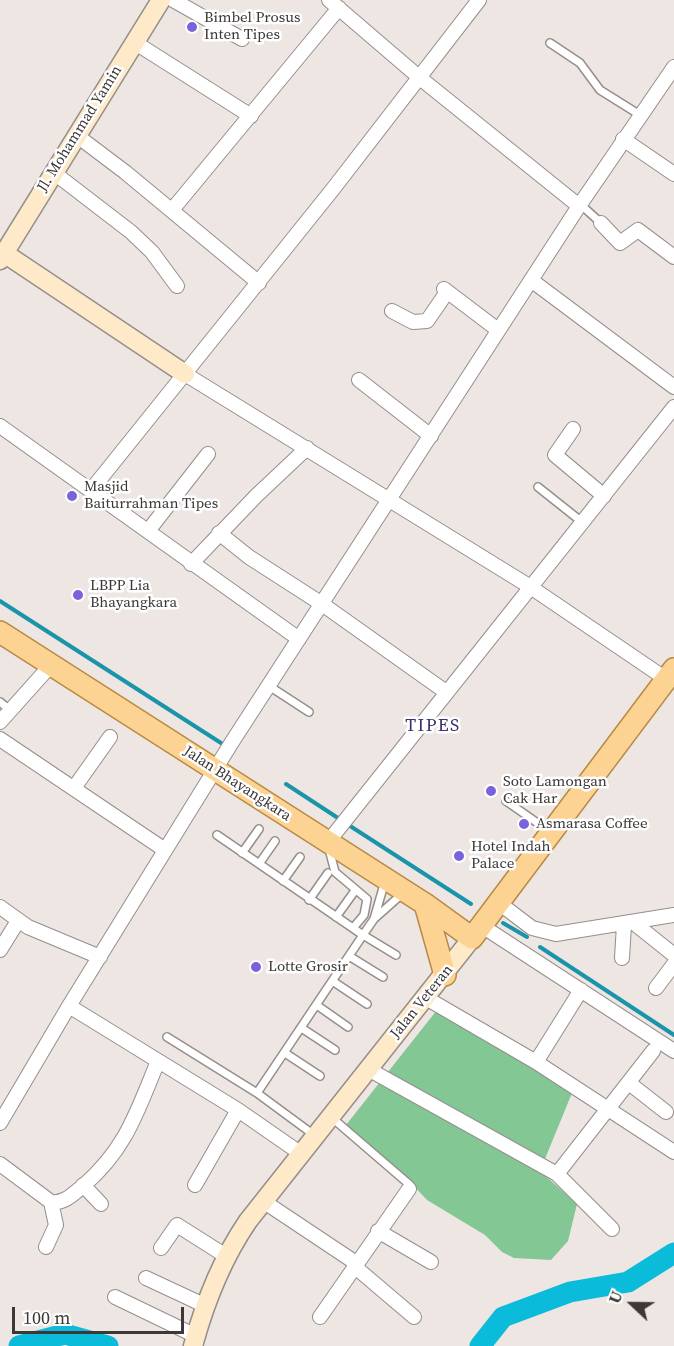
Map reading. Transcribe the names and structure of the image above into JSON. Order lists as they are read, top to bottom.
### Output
{
  "streets": {
    "main road": ["Jalan Bhayangkara", "Jalan Veteran"],
    "street": ["Jl. Mohammad Yamin"]
  },
  "crossings": [
    ["Jalan Bhayangkara", "Jalan Veteran"]
  ],
  "districts": ["TIPES"],
  "places": [
    "Bimbel Prosus Inten Tipes",
    "Masjid Baiturrahman Tipes",
    "LBPP Lia Bhayangkara",
    "Soto Lamongan Cak Har",
    "Asmarasa Coffee",
    "Hotel Indah Palace",
    "Lotte Grosir"
  ],
  "scale_bar": "100 m",
  "north": "left"
}
